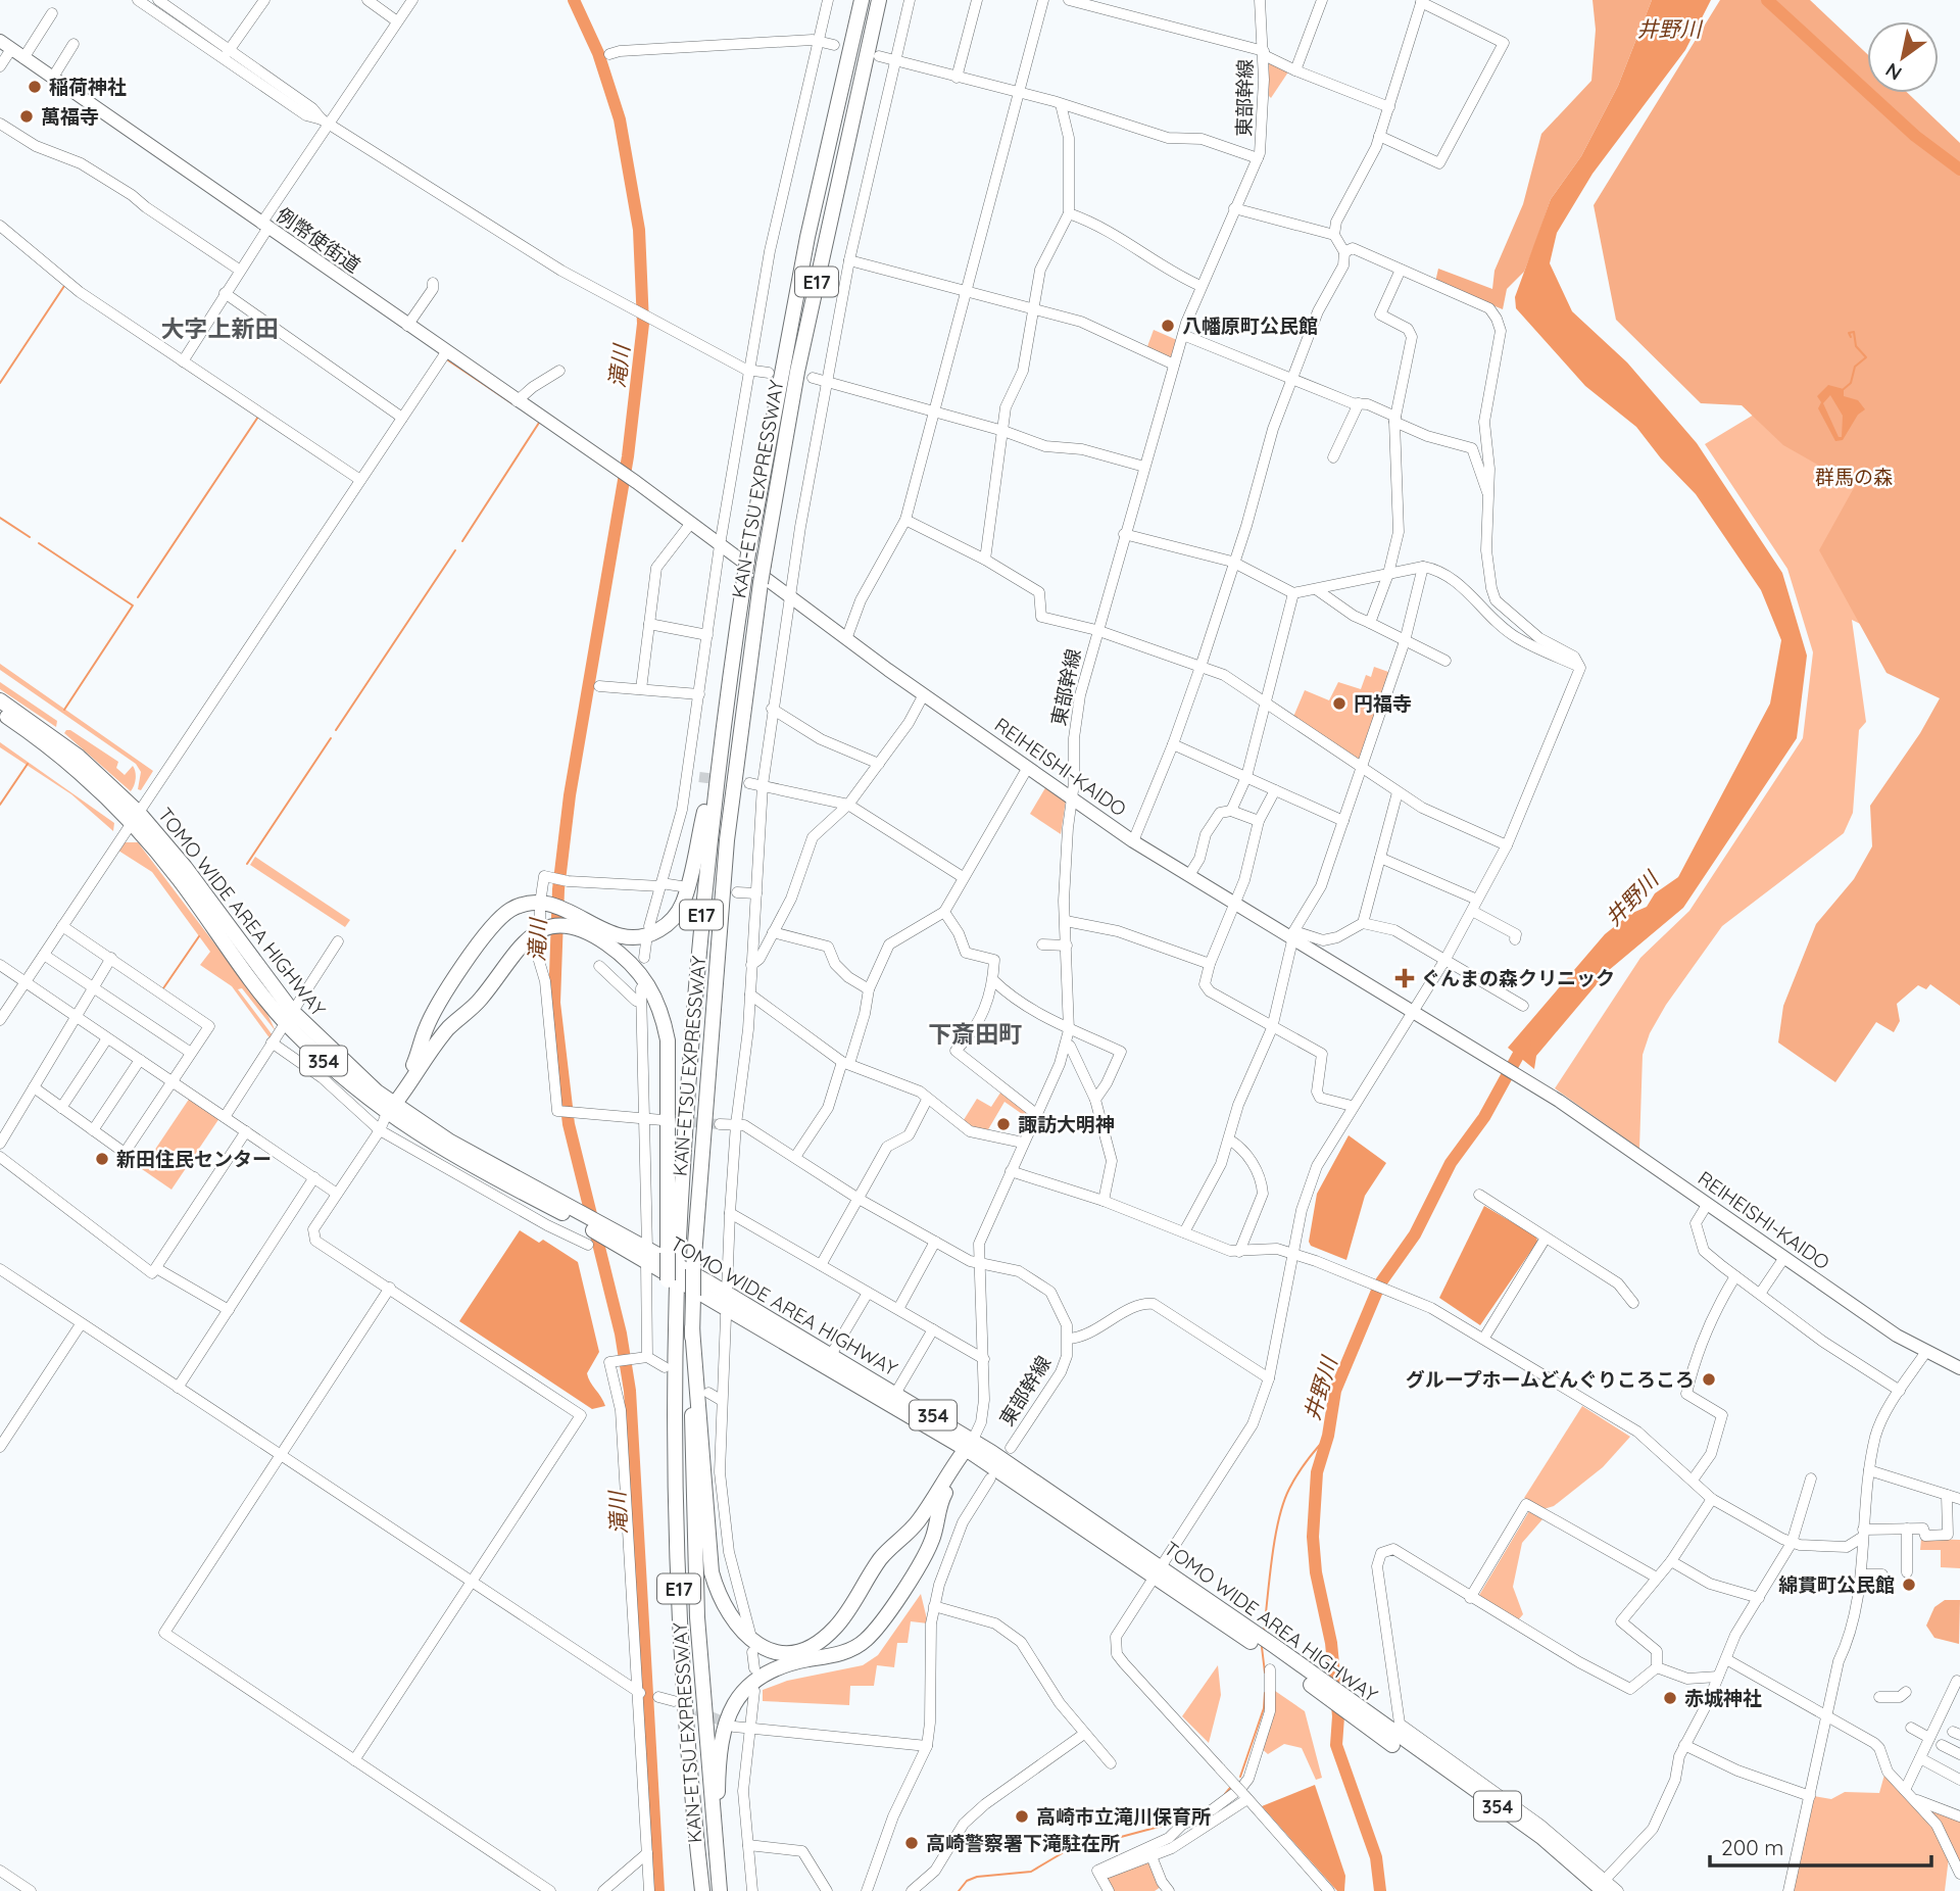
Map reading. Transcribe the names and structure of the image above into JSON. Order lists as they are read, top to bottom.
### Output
{
  "streets": {
    "highway": [
      "E17",
      "KAN-ETSU EXPRESSWAY",
      "TOMO WIDE AREA HIGHWAY",
      "354"
    ],
    "main road": ["例幣使街道", "REIHEISHI-KAIDO"],
    "street": ["東部幹線"]
  },
  "crossings": [
    ["東部幹線", "REIHEISHI-KAIDO"],
    ["例幣使街道", "REIHEISHI-KAIDO"]
  ],
  "districts": ["大字上新田", "下斎田町"],
  "water": ["井野川", "滝川"],
  "parks": ["群馬の森"],
  "places": {
    "other": [
      "稲荷神社",
      "萬福寺",
      "八幡原町公民館",
      "円福寺",
      "諏訪大明神",
      "新田住民センター",
      "グループホームどんぐりころころ",
      "綿貫町公民館",
      "赤城神社",
      "高崎市立滝川保育所",
      "高崎警察署下滝駐在所"
    ],
    "health": ["ぐんまの森クリニック"]
  },
  "scale_bar": "200 m",
  "north": "bottom left"
}
